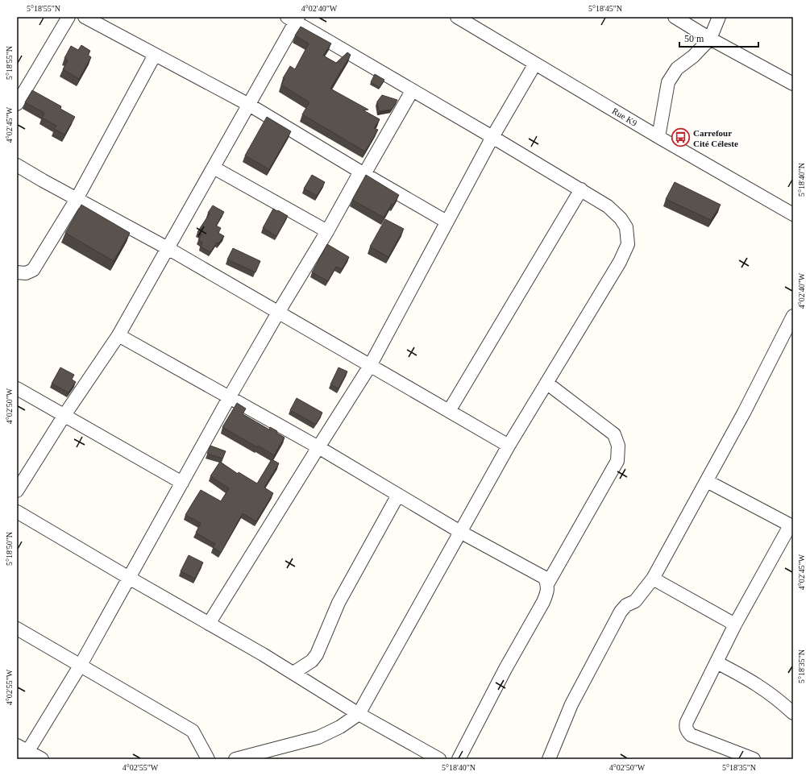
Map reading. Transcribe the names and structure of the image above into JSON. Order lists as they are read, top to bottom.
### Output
{
  "streets": {
    "street": ["Rue K9"]
  },
  "places": {
    "bus stop": ["Carrefour Cité Céleste"]
  },
  "scale_bar": "50 m",
  "coordinates": [
    "5°18'55\"N",
    "4°02'40\"W",
    "5°18'45\"N",
    "4°02'45\"W",
    "5°18'40\"N",
    "4°02'50\"W",
    "5°18'50\"N",
    "5°18'35\"N",
    "4°02'55\"W"
  ]
}
